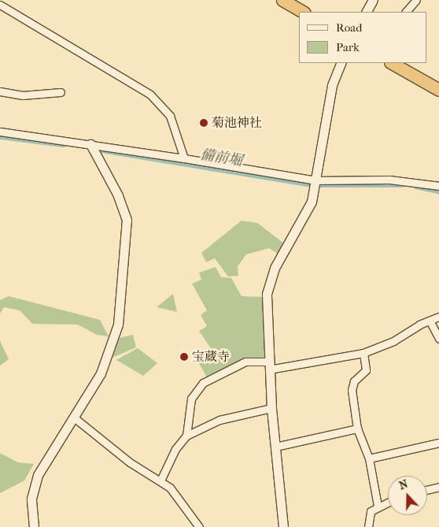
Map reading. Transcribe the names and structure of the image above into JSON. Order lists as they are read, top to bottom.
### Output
{
  "water": ["備前堀"],
  "places": ["菊池神社", "宝蔵寺"],
  "legend": ["Road", "Park"],
  "north": "top"
}
